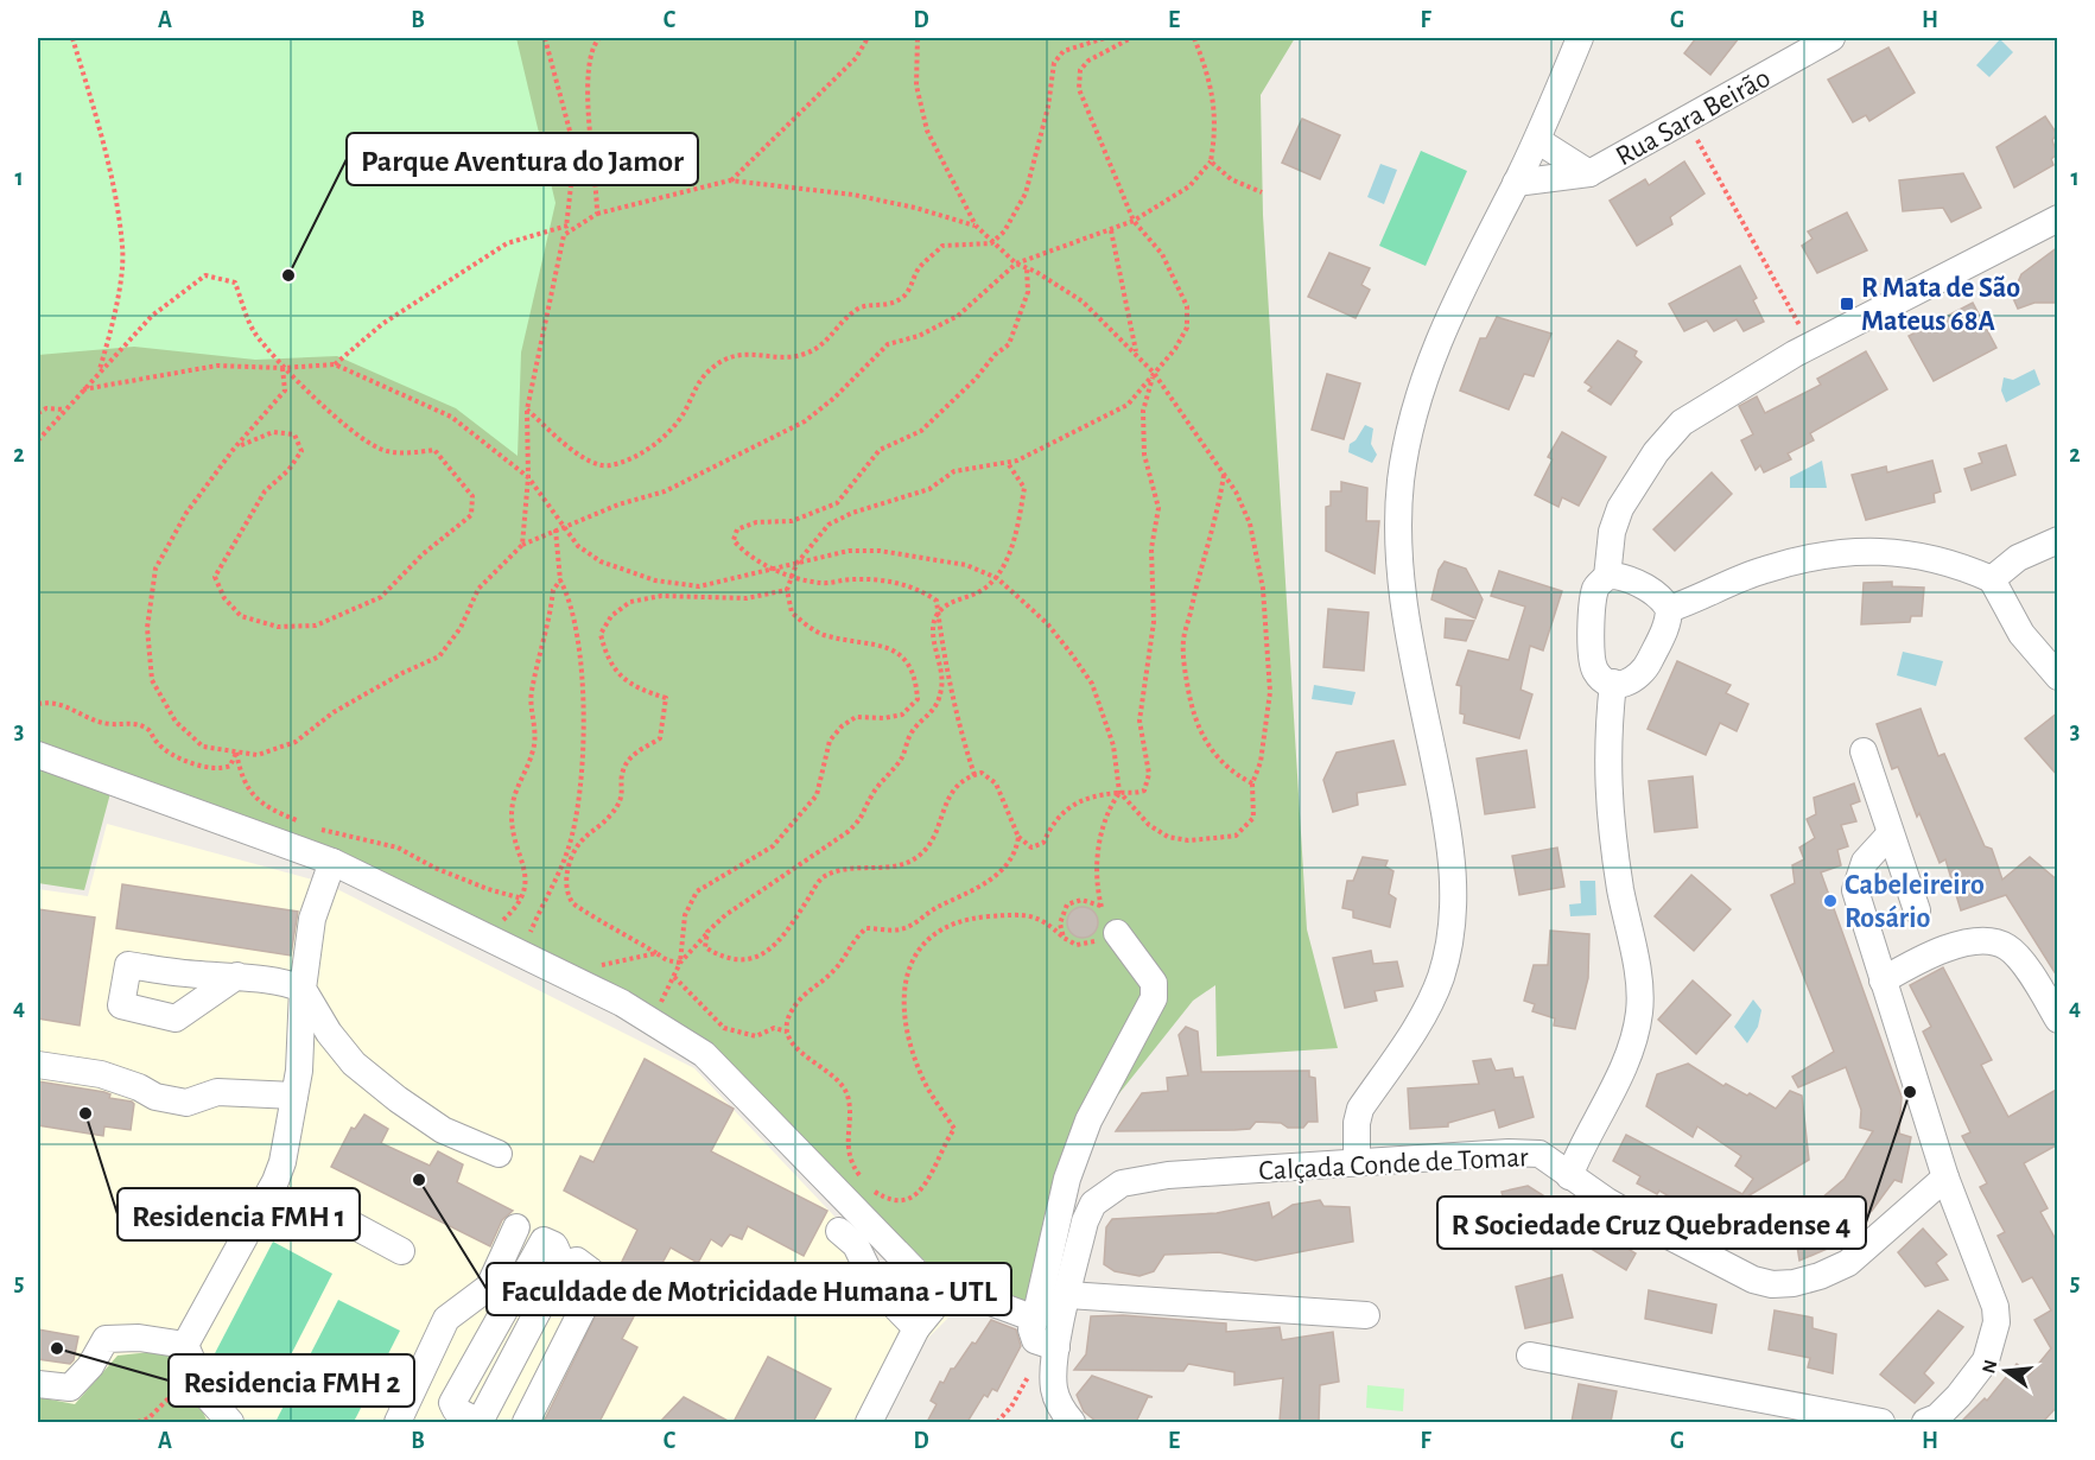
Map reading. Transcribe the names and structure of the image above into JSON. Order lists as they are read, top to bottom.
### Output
{
  "streets": {
    "street": ["Rua Sara Beirão", "Calçada Conde de Tomar"]
  },
  "places": {
    "other": [
      "Parque Aventura do Jamor",
      "Cabeleireiro Rosário",
      "R Sociedade Cruz Quebradense 4",
      "Residencia FMH 1",
      "Faculdade de Motricidade Humana - UTL",
      "Residencia FMH 2"
    ],
    "transit": ["R Mata de São Mateus 68A"]
  },
  "north": "left",
  "grid": {
    "columns": [
      "A",
      "B",
      "C",
      "D",
      "E",
      "F",
      "G",
      "H"
    ],
    "rows": [
      "1",
      "2",
      "3",
      "4",
      "5"
    ]
  }
}
